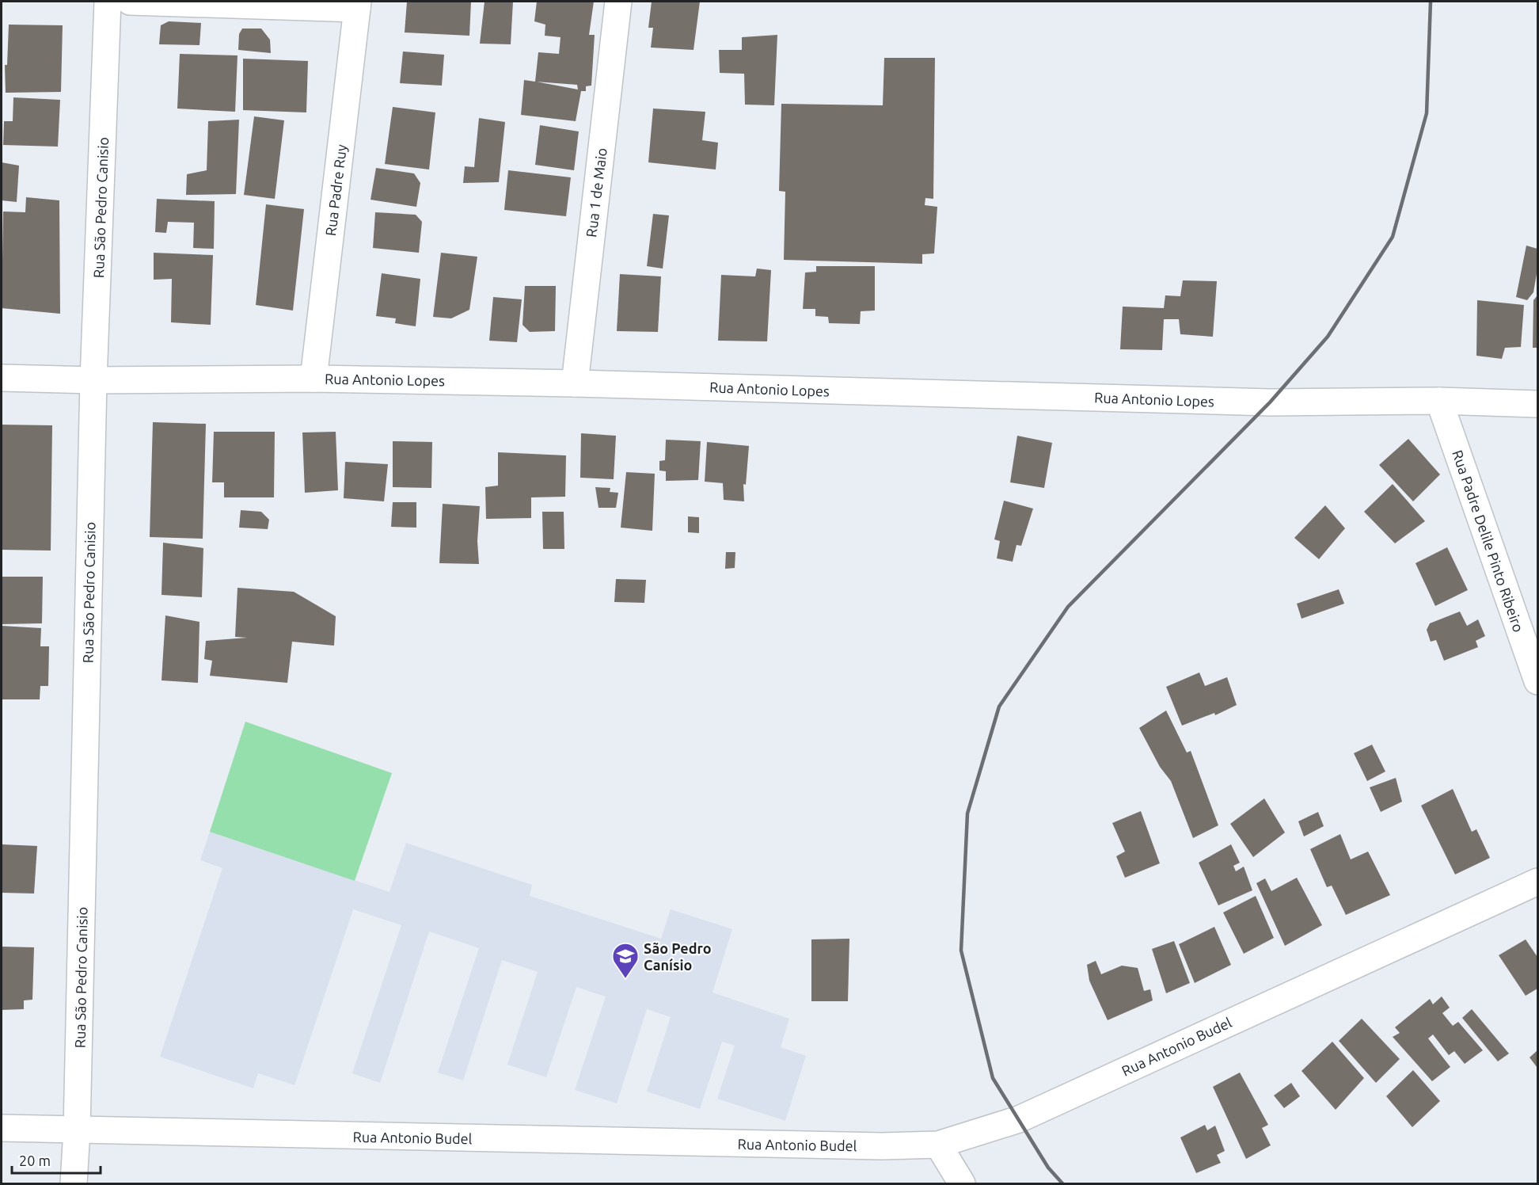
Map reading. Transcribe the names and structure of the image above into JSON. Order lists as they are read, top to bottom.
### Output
{
  "streets": {
    "street": [
      "Rua Padre Ruy",
      "Rua 1 de Maio",
      "Rua São Pedro Canisio",
      "Rua Antonio Lopes",
      "Rua Padre Delile Pinto Ribeiro",
      "Rua Antonio Budel"
    ]
  },
  "crossings": [
    ["Rua Padre Ruy", "Rua Antonio Lopes"],
    ["Rua 1 de Maio", "Rua Antonio Lopes"],
    ["Rua São Pedro Canisio", "Rua Antonio Lopes"],
    ["Rua São Pedro Canisio", "Rua Antonio Budel"],
    ["Rua Antonio Lopes", "Rua Padre Delile Pinto Ribeiro"]
  ],
  "places": {
    "school or university": ["São Pedro Canísio"]
  },
  "scale_bar": "20 m"
}
